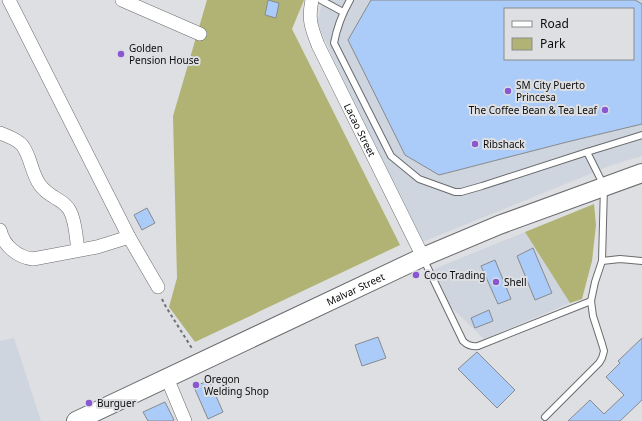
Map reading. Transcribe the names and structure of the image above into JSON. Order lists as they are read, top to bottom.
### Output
{
  "streets": {
    "main road": ["Malvar Street"],
    "street": ["Lacao Street"]
  },
  "crossings": [
    ["Lacao Street", "Malvar Street"]
  ],
  "places": [
    "Golden Pension House",
    "SM City Puerto Princesa",
    "The Coffee Bean & Tea Leaf",
    "Ribshack",
    "Coco Trading",
    "Shell",
    "Oregon Welding Shop",
    "Burguer"
  ],
  "legend": ["Road", "Park"]
}
